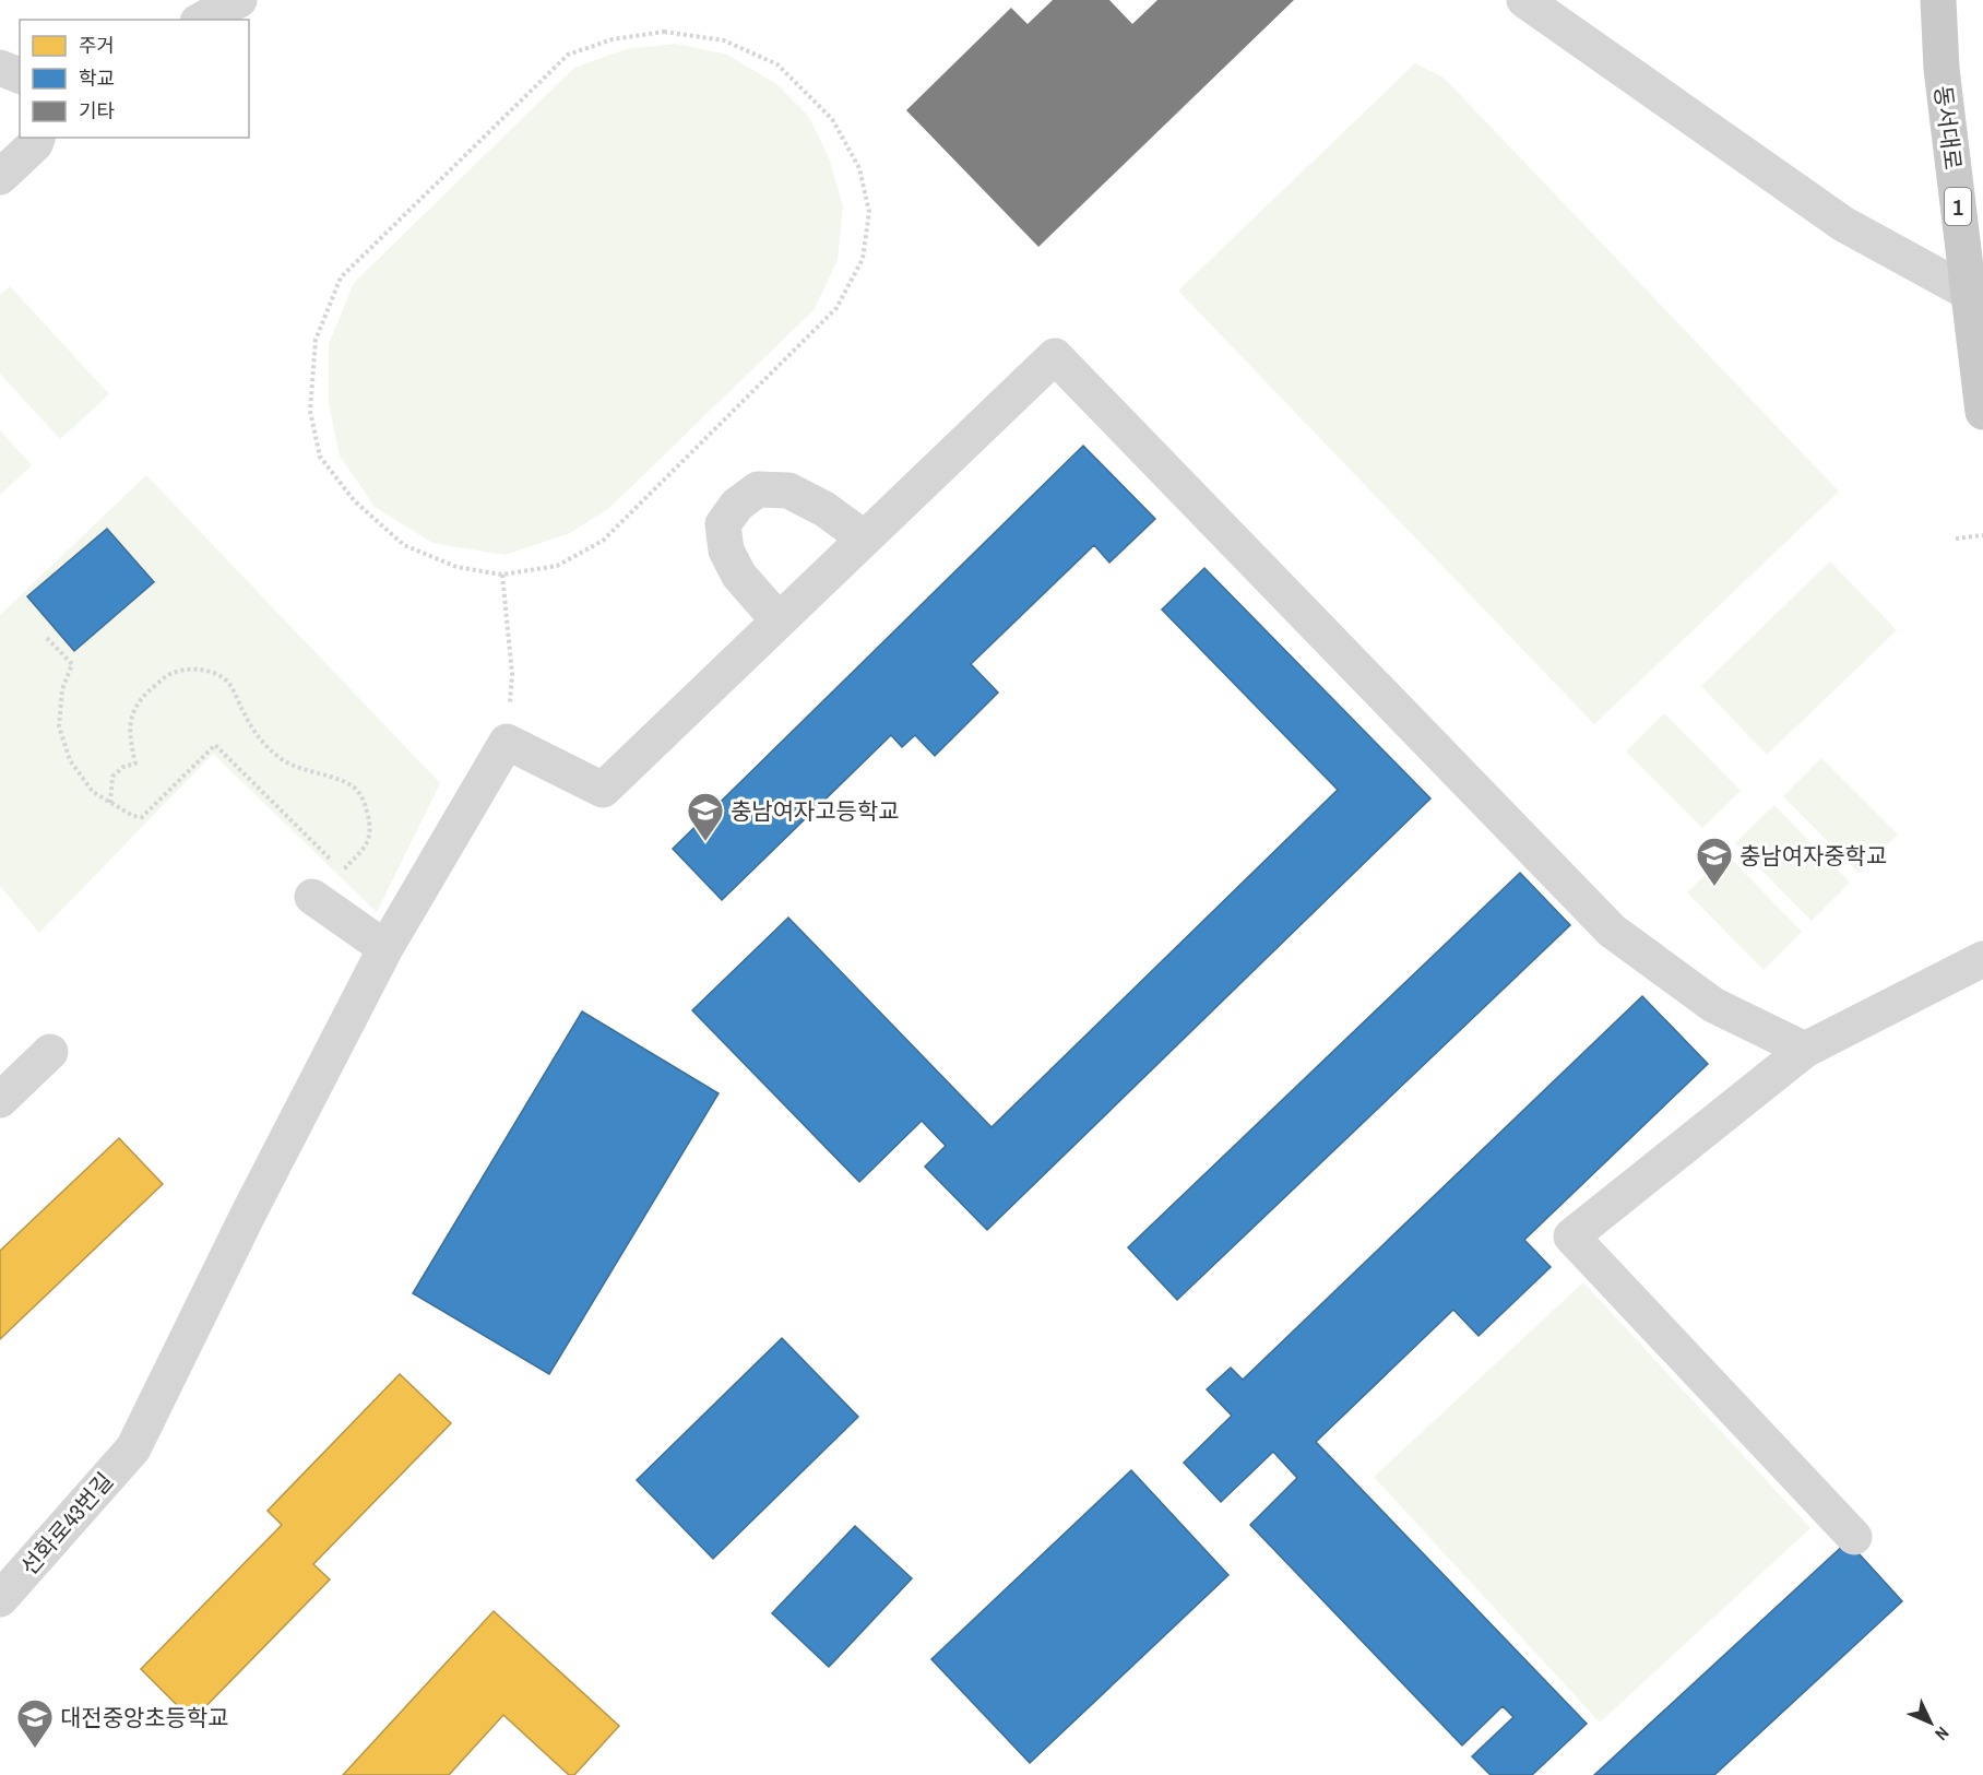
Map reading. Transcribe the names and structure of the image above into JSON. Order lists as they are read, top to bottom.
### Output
{
  "streets": {
    "main road": ["동서대로", "1"],
    "street": ["선화로43번길"]
  },
  "places": {
    "school or university": ["충남여자고등학교", "충남여자중학교", "대전중앙초등학교"]
  },
  "legend": ["주거", "학교", "기타"],
  "north": "bottom right"
}
